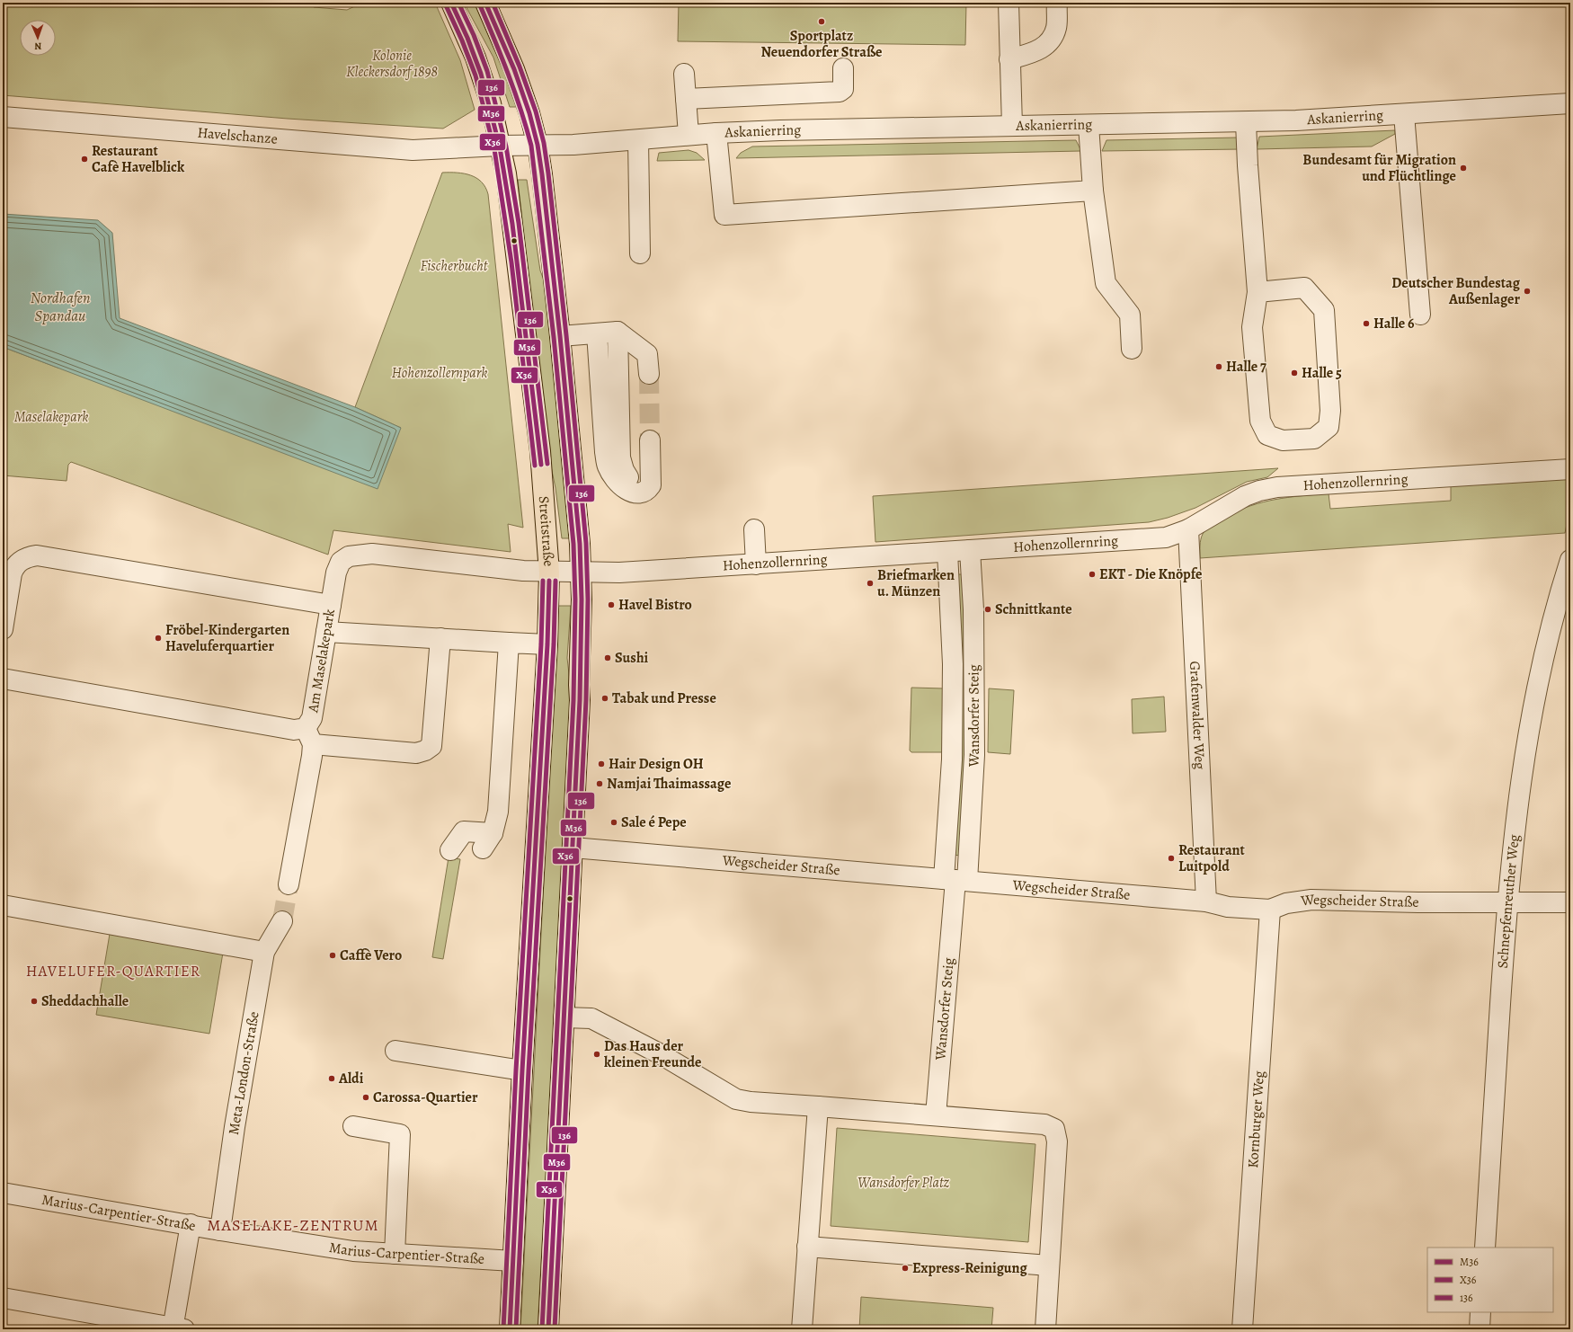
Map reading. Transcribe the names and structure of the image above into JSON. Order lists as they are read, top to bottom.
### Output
{
  "streets": {
    "main road": ["Streitstraße"],
    "street": [
      "Askanierring",
      "Havelschanze",
      "Hohenzollernring",
      "Am Maselakepark",
      "Wansdorfer Steig",
      "Grafenwalder Weg",
      "Wegscheider Straße",
      "Schnepfenreuther Weg",
      "Meta-London-Straße",
      "Kornburger Weg",
      "Marius-Carpentier-Straße"
    ]
  },
  "crossings": [
    ["Askanierring", "Havelschanze"],
    ["Havelschanze", "Streitstraße"],
    ["Hohenzollernring", "Streitstraße"],
    ["Hohenzollernring", "Am Maselakepark"],
    ["Hohenzollernring", "Wansdorfer Steig"],
    ["Hohenzollernring", "Grafenwalder Weg"],
    ["Streitstraße", "Am Maselakepark"],
    ["Streitstraße", "Marius-Carpentier-Straße"],
    ["Wansdorfer Steig", "Wegscheider Straße"],
    ["Grafenwalder Weg", "Wegscheider Straße"],
    ["Wegscheider Straße", "Schnepfenreuther Weg"],
    ["Wegscheider Straße", "Kornburger Weg"],
    ["Meta-London-Straße", "Marius-Carpentier-Straße"]
  ],
  "districts": ["HAVELUFER-QUARTIER", "MASELAKE-ZENTRUM"],
  "water": ["Nordhafen Spandau"],
  "parks": [
    "Kolonie Kleckersdorf 1898",
    "Fischerbucht",
    "Hohenzollernpark",
    "Maselakepark",
    "Wansdorfer Platz"
  ],
  "places": [
    "Sportplatz Neuendorfer Straße",
    "Restaurant Cafè Havelblick",
    "Bundesamt für Migration und Flüchtlinge",
    "Deutscher Bundestag Außenlager",
    "Halle 6",
    "Halle 7",
    "Halle 5",
    "EKT - Die Knöpfe",
    "Briefmarken u. Münzen",
    "Havel Bistro",
    "Schnittkante",
    "Fröbel-Kindergarten Haveluferquartier",
    "Sushi",
    "Tabak und Presse",
    "Hair Design OH",
    "Namjai Thaimassage",
    "Sale é Pepe",
    "Restaurant Luitpold",
    "Caffè Vero",
    "Sheddachhalle",
    "Das Haus der kleinen Freunde",
    "Aldi",
    "Carossa-Quartier",
    "Express-Reinigung"
  ],
  "lines": ["transit line M36", "transit line 136", "transit line X36"],
  "legend": ["M36", "X36", "136"],
  "north": "bottom"
}
